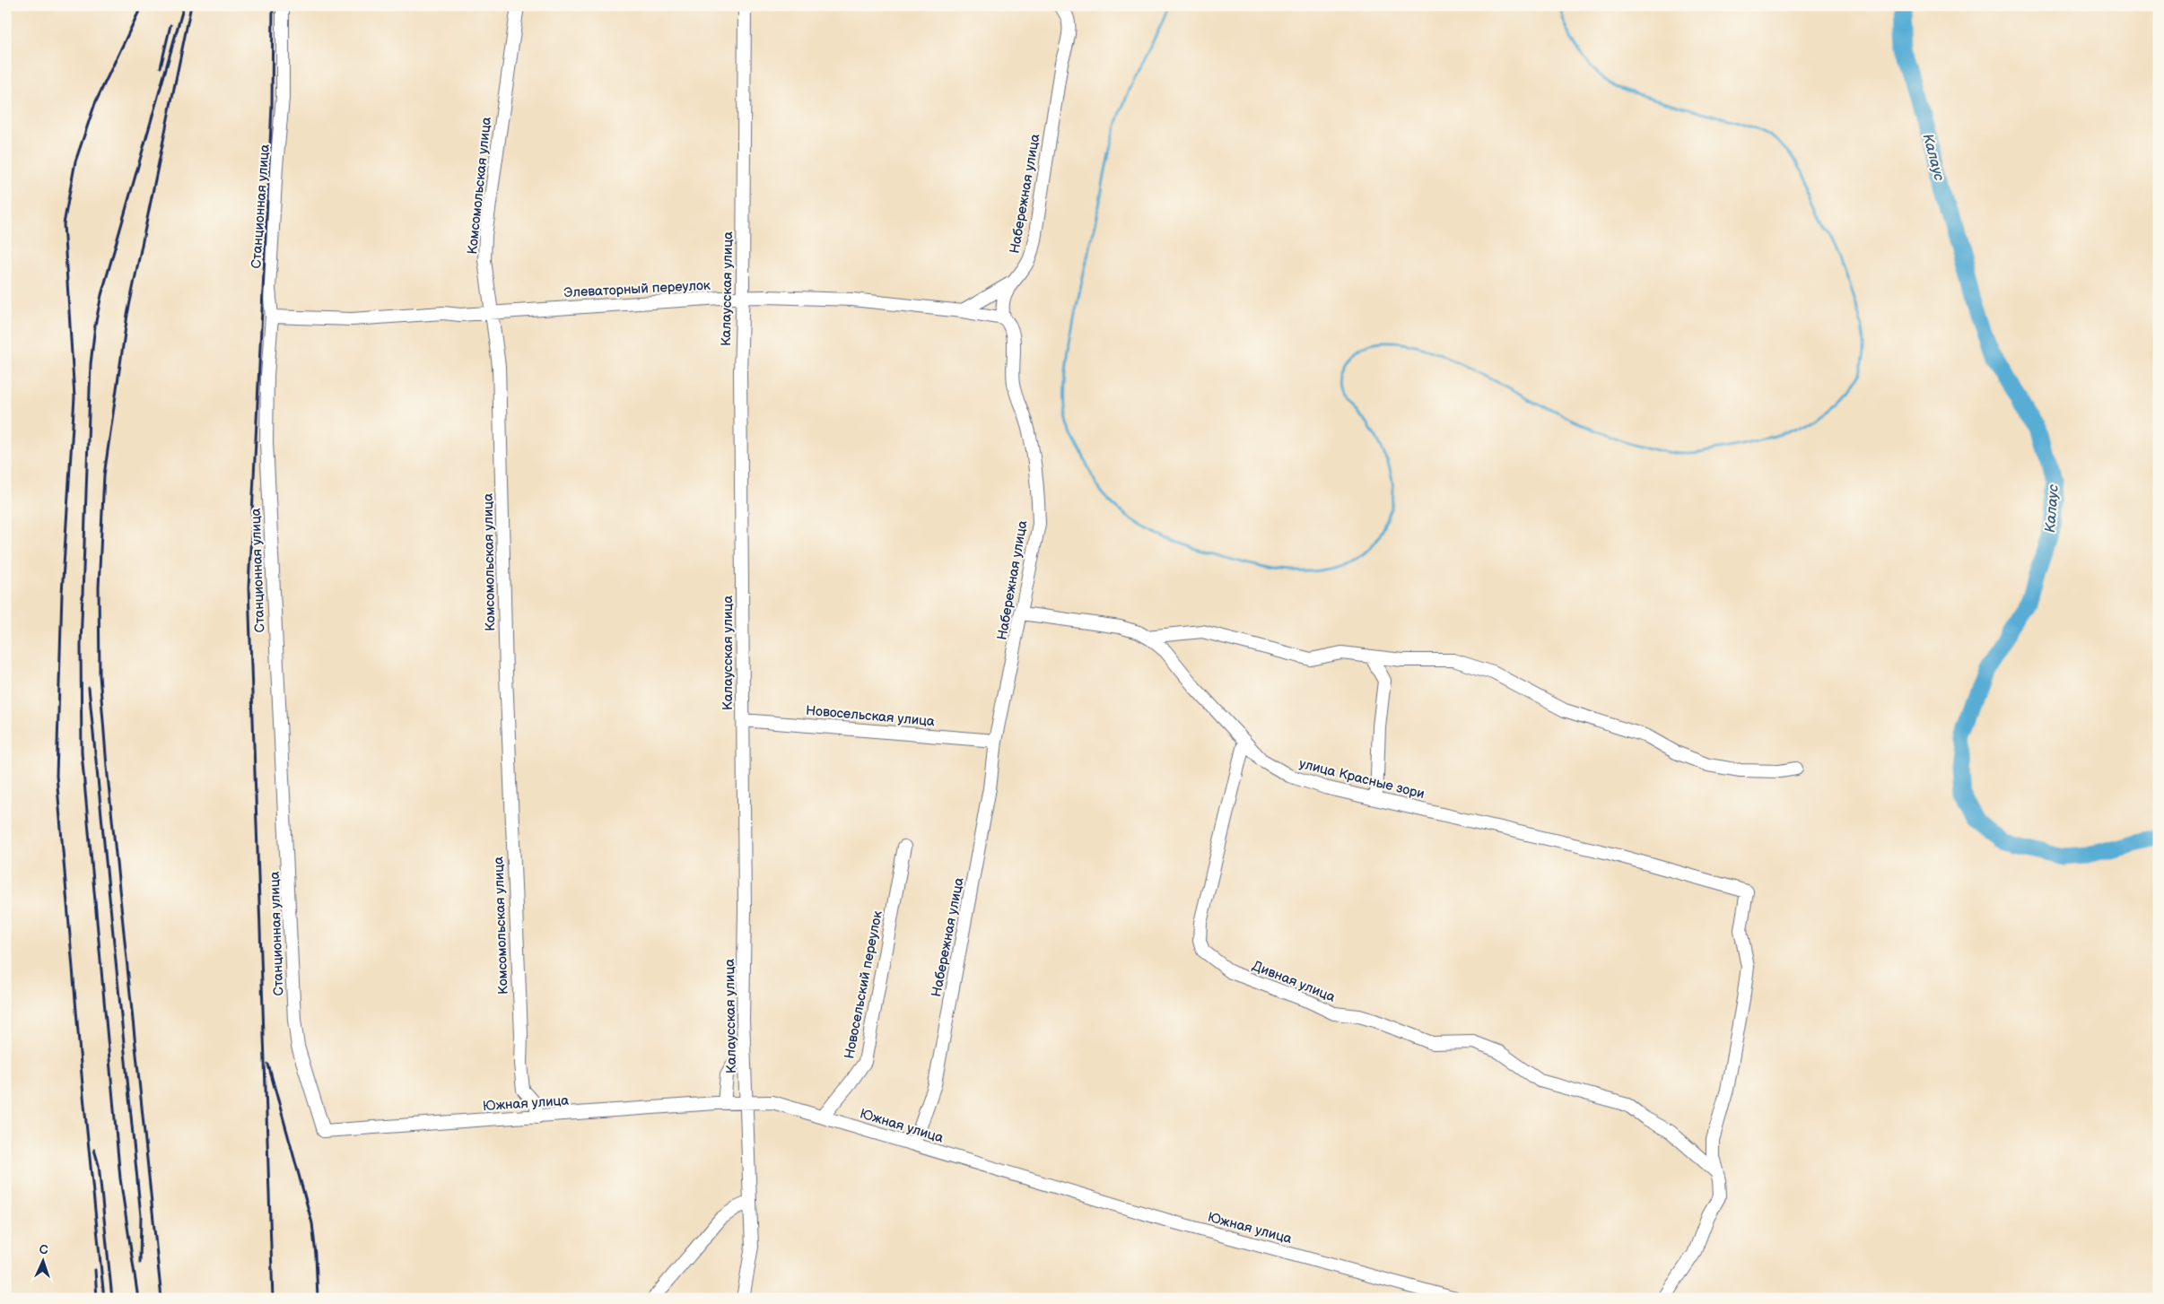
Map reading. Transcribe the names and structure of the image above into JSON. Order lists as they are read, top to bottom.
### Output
{
  "streets": {
    "street": [
      "Комсомольская улица",
      "Набережная улица",
      "Станционная улица",
      "Элеваторный переулок",
      "Калаусская улица",
      "Новосельская улица",
      "улица Красные зори",
      "Дивная улица",
      "Новосельский переулок",
      "Южная улица"
    ]
  },
  "crossings": [
    ["Комсомольская улица", "Элеваторный переулок"],
    ["Комсомольская улица", "Южная улица"],
    ["Набережная улица", "Элеваторный переулок"],
    ["Набережная улица", "Новосельская улица"],
    ["Набережная улица", "улица Красные зори"],
    ["Набережная улица", "Южная улица"],
    ["Станционная улица", "Элеваторный переулок"],
    ["Станционная улица", "Южная улица"],
    ["Элеваторный переулок", "Калаусская улица"],
    ["Калаусская улица", "Новосельская улица"],
    ["Калаусская улица", "Южная улица"],
    ["улица Красные зори", "Дивная улица"],
    ["Новосельский переулок", "Южная улица"]
  ],
  "water": ["Калаус"],
  "north": "top"
}
